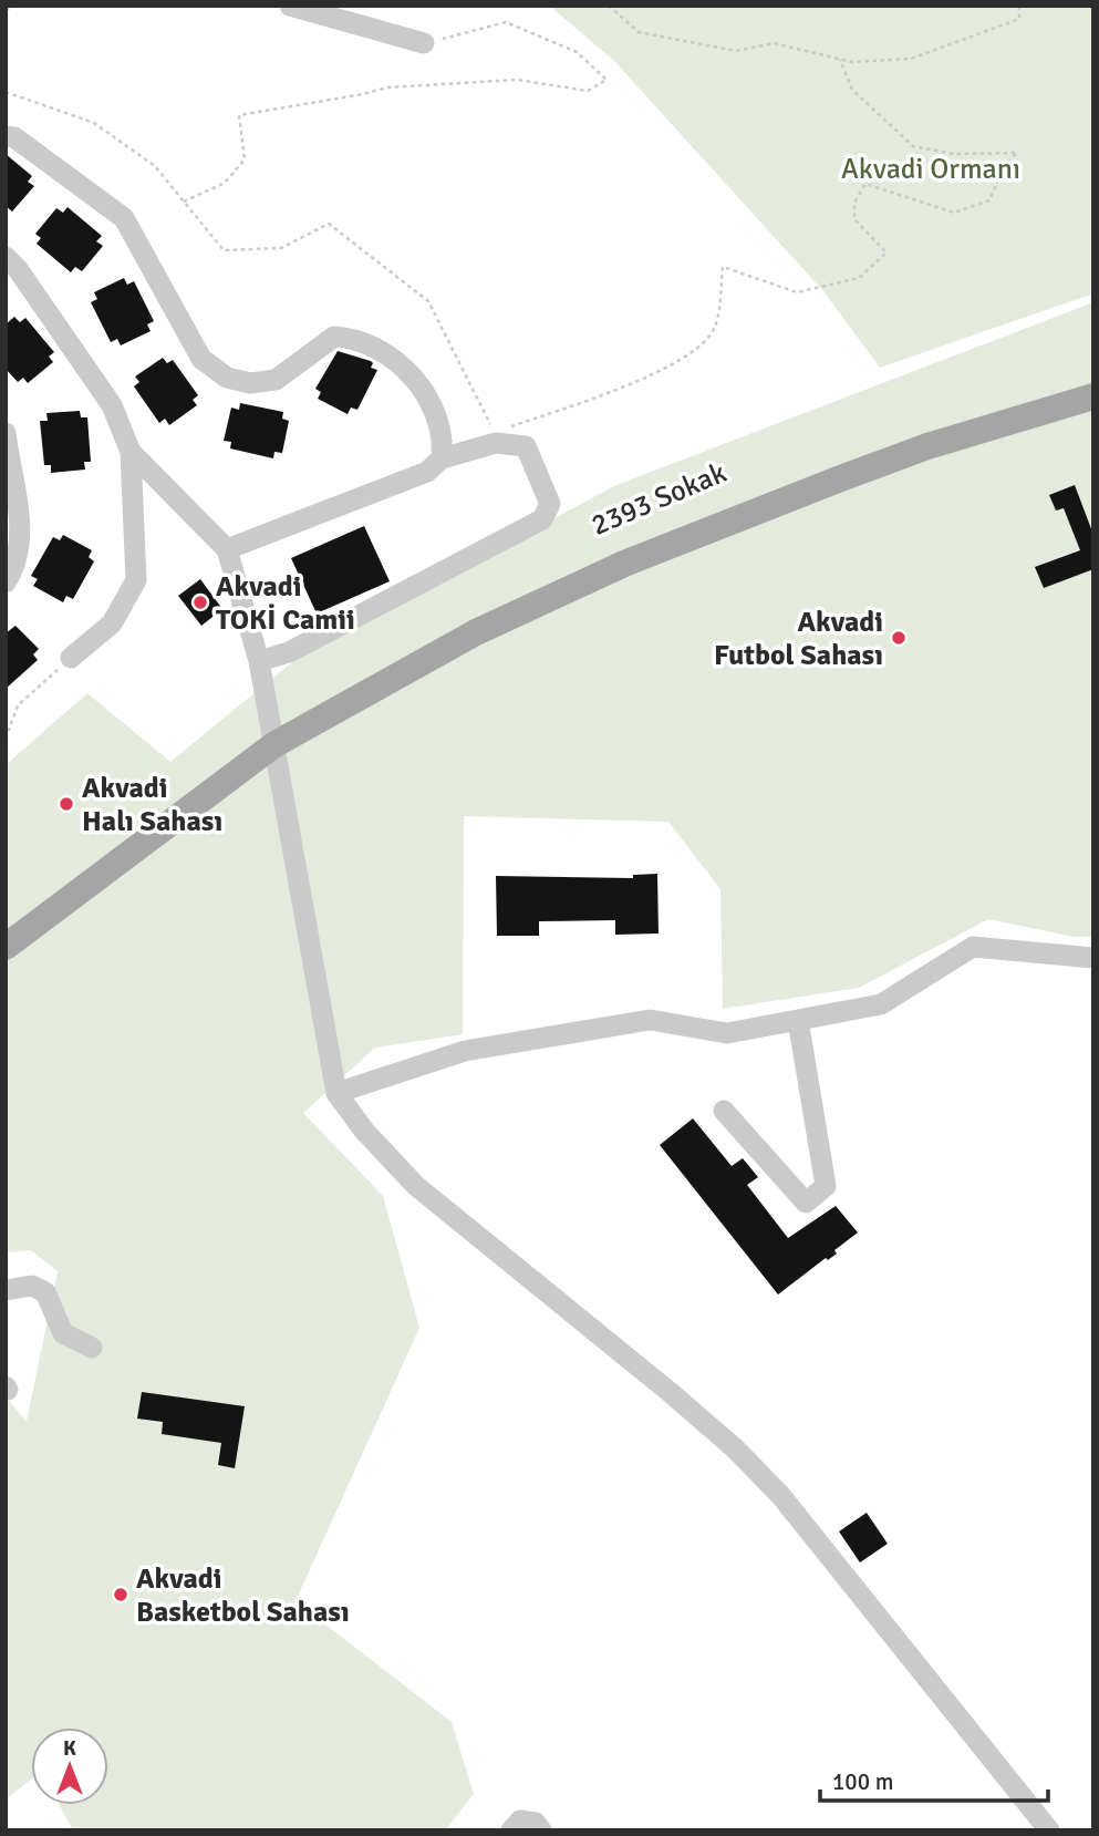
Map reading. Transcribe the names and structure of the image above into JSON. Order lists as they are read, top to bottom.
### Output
{
  "streets": {
    "main road": ["2393 Sokak"]
  },
  "parks": ["Akvadi Ormanı"],
  "places": [
    "Akvadi TOKİ Camii",
    "Akvadi Futbol Sahası",
    "Akvadi Halı Sahası",
    "Akvadi Basketbol Sahası"
  ],
  "scale_bar": "100 m",
  "north": "top"
}
